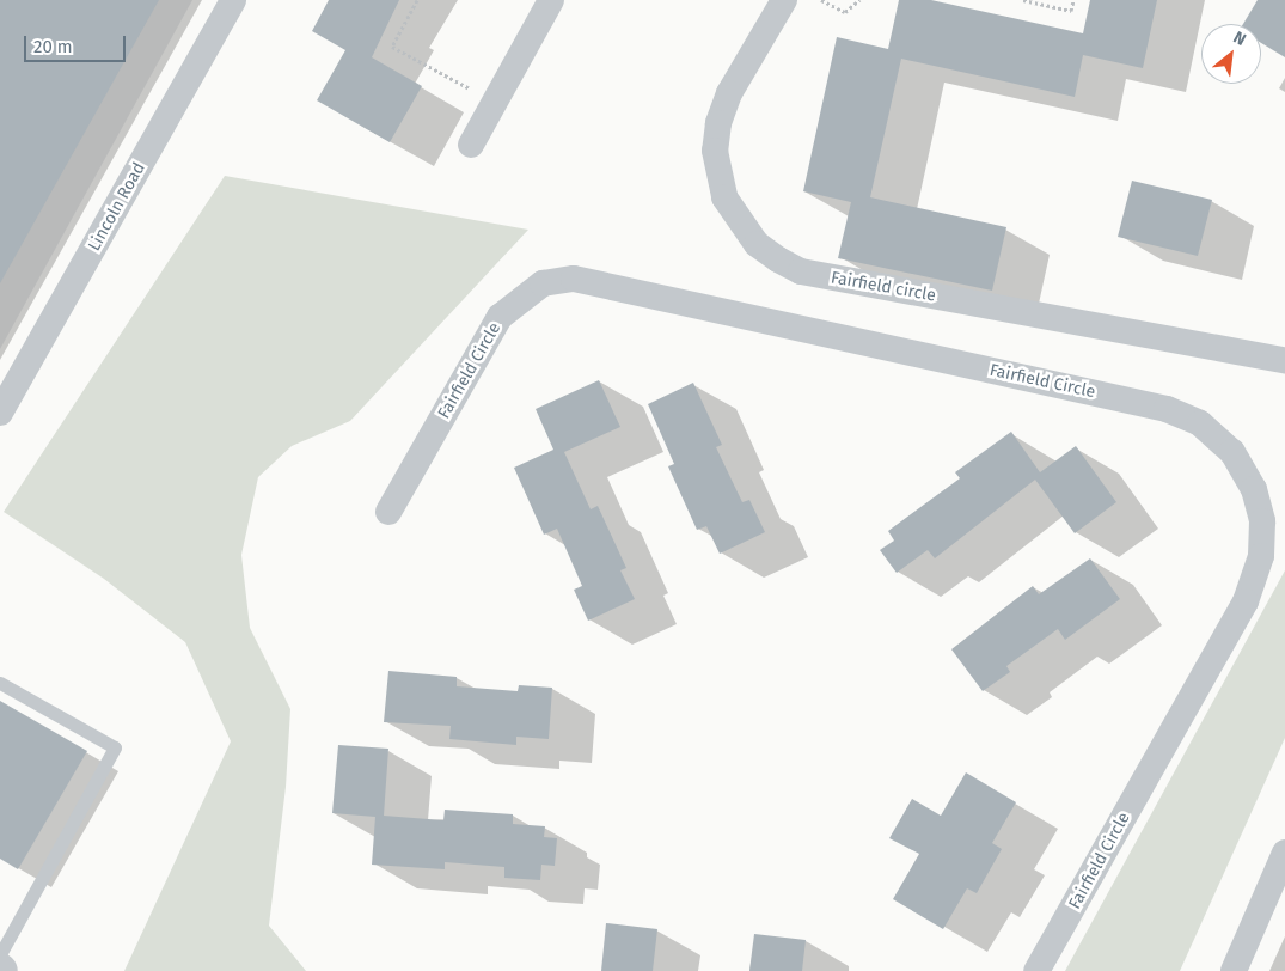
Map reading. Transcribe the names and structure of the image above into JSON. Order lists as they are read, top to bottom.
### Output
{
  "streets": {
    "street": ["Lincoln Road", "Fairfield circle", "Fairfield Circle"]
  },
  "scale_bar": "20 m",
  "north": "top right"
}
